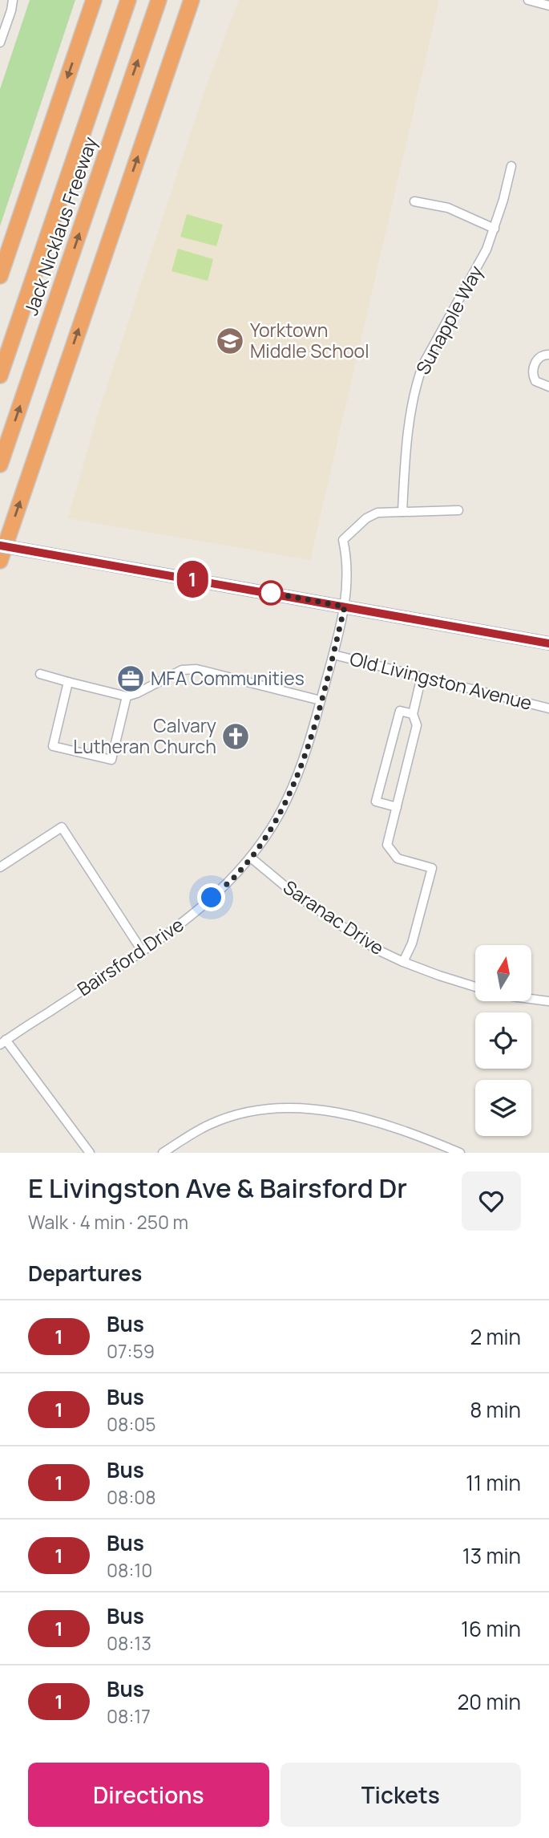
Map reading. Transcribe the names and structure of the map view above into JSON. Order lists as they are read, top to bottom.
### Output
{
  "streets": {
    "highway": ["Jack Nicklaus Freeway"],
    "street": [
      "Sunapple Way",
      "Old Livingston Avenue",
      "Saranac Drive",
      "Bairsford Drive"
    ]
  },
  "crossings": [
    ["Sunapple Way", "Bairsford Drive"],
    ["Old Livingston Avenue", "Bairsford Drive"],
    ["Saranac Drive", "Bairsford Drive"]
  ],
  "places": {
    "school or university": ["Yorktown Middle School"],
    "office": ["MFA Communities"],
    "church": ["Calvary Lutheran Church"]
  },
  "lines": ["bus line 1"],
  "north": "top",
  "page": {
    "on_map": "1",
    "heading": [
      ["E Livingston Ave & Bairsford Dr", "Walk · 4 min · 250 m"],
      "Departures"
    ],
    "list": [
      {
        "mark": "1",
        "name": "Bus",
        "note": "07:59",
        "value": "2 min"
      },
      {
        "mark": "1",
        "name": "Bus",
        "note": "08:05",
        "value": "8 min"
      },
      {
        "mark": "1",
        "name": "Bus",
        "note": "08:08",
        "value": "11 min"
      },
      {
        "mark": "1",
        "name": "Bus",
        "note": "08:10",
        "value": "13 min"
      },
      {
        "mark": "1",
        "name": "Bus",
        "note": "08:13",
        "value": "16 min"
      },
      {
        "mark": "1",
        "name": "Bus",
        "note": "08:17",
        "value": "20 min"
      }
    ],
    "buttons": ["Directions", "Tickets"]
  }
}
